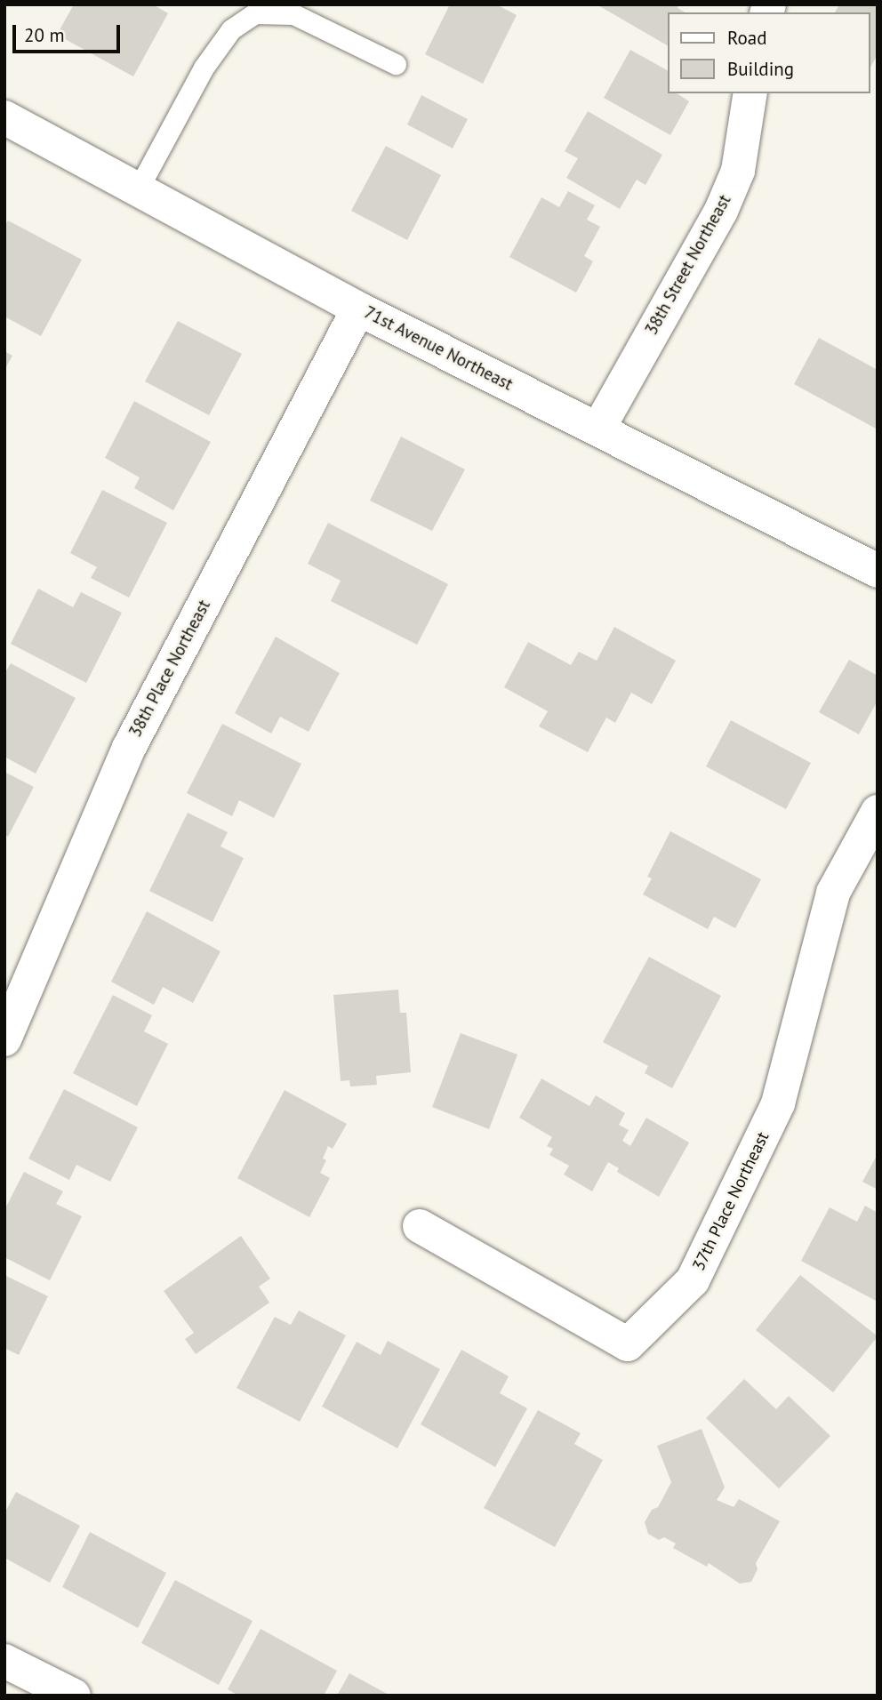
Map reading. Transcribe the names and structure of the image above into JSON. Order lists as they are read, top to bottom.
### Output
{
  "streets": {
    "street": [
      "38th Street Northeast",
      "71st Avenue Northeast",
      "38th Place Northeast",
      "37th Place Northeast"
    ]
  },
  "crossings": [
    ["38th Street Northeast", "71st Avenue Northeast"],
    ["71st Avenue Northeast", "38th Place Northeast"]
  ],
  "legend": ["Road", "Building"],
  "scale_bar": "20 m"
}
